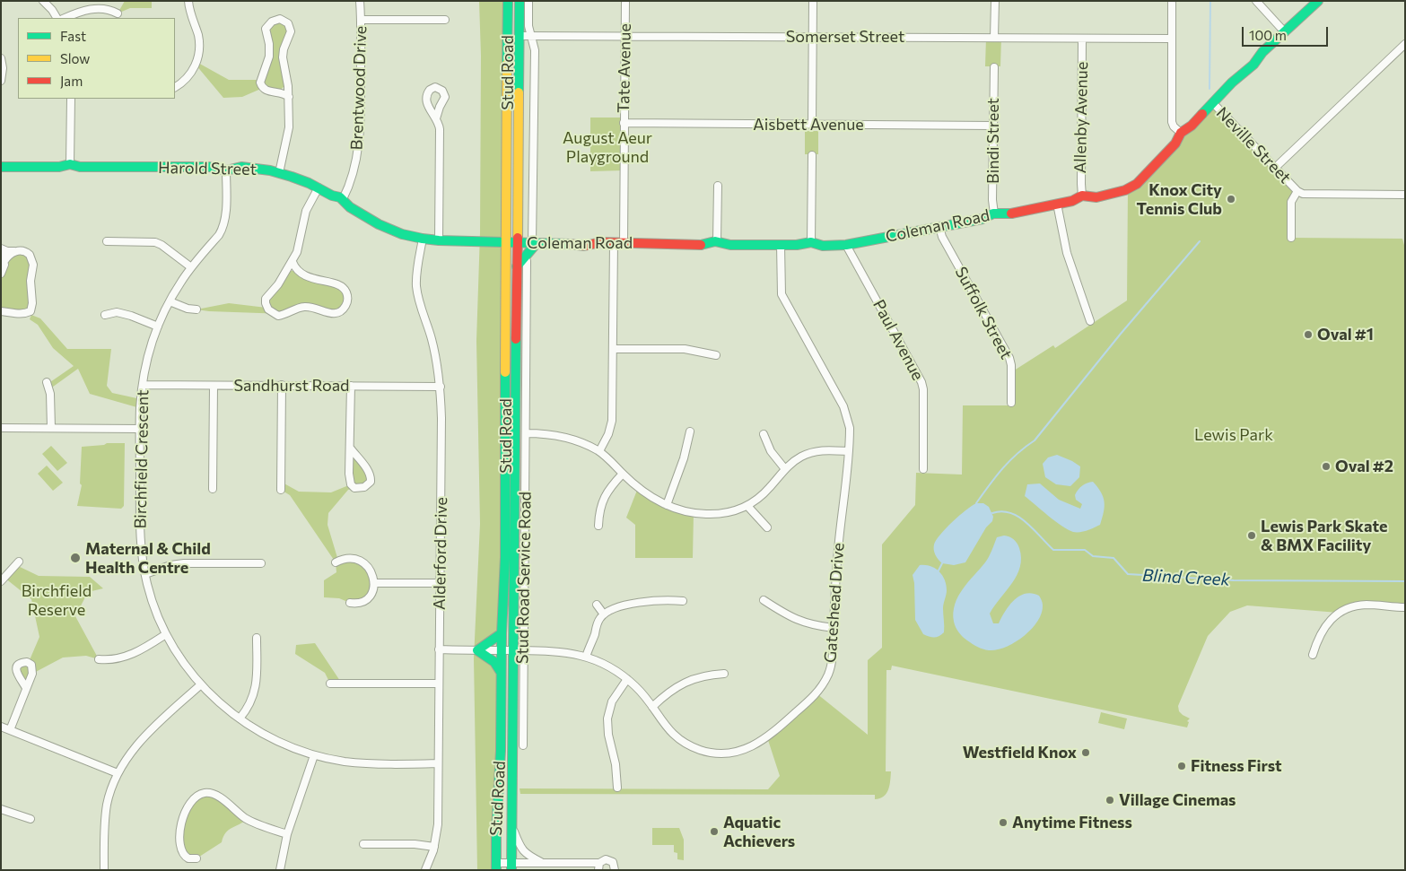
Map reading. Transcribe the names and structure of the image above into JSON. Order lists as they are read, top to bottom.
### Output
{
  "streets": {
    "main road": ["Stud Road", "Harold Street", "Coleman Road"],
    "street": [
      "Somerset Street",
      "Tate Avenue",
      "Brentwood Drive",
      "Allenby Avenue",
      "Aisbett Avenue",
      "Bindi Street",
      "Neville Street",
      "Suffolk Street",
      "Paul Avenue",
      "Sandhurst Road",
      "Birchfield Crescent",
      "Alderford Drive",
      "Stud Road Service Road",
      "Gateshead Drive"
    ]
  },
  "crossings": [
    ["Somerset Street", "Tate Avenue"],
    ["Somerset Street", "Stud Road"],
    ["Somerset Street", "Allenby Avenue"],
    ["Tate Avenue", "Aisbett Avenue"],
    ["Tate Avenue", "Coleman Road"],
    ["Stud Road", "Harold Street"],
    ["Stud Road", "Coleman Road"],
    ["Stud Road", "Gateshead Drive"],
    ["Brentwood Drive", "Harold Street"],
    ["Allenby Avenue", "Coleman Road"],
    ["Aisbett Avenue", "Bindi Street"],
    ["Bindi Street", "Coleman Road"],
    ["Neville Street", "Coleman Road"],
    ["Harold Street", "Coleman Road"],
    ["Harold Street", "Birchfield Crescent"],
    ["Harold Street", "Alderford Drive"],
    ["Coleman Road", "Suffolk Street"],
    ["Coleman Road", "Paul Avenue"],
    ["Coleman Road", "Gateshead Drive"],
    ["Sandhurst Road", "Birchfield Crescent"],
    ["Sandhurst Road", "Alderford Drive"],
    ["Birchfield Crescent", "Alderford Drive"],
    ["Alderford Drive", "Gateshead Drive"],
    ["Stud Road Service Road", "Gateshead Drive"]
  ],
  "water": ["Blind Creek"],
  "parks": ["August Aeur Playground", "Lewis Park", "Birchfield Reserve"],
  "places": [
    "Knox City Tennis Club",
    "Oval #1",
    "Oval #2",
    "Lewis Park Skate & BMX Facility",
    "Maternal & Child Health Centre",
    "Westfield Knox",
    "Fitness First",
    "Village Cinemas",
    "Anytime Fitness",
    "Aquatic Achievers"
  ],
  "legend": ["Fast", "Slow", "Jam"],
  "scale_bar": "100 m"
}
